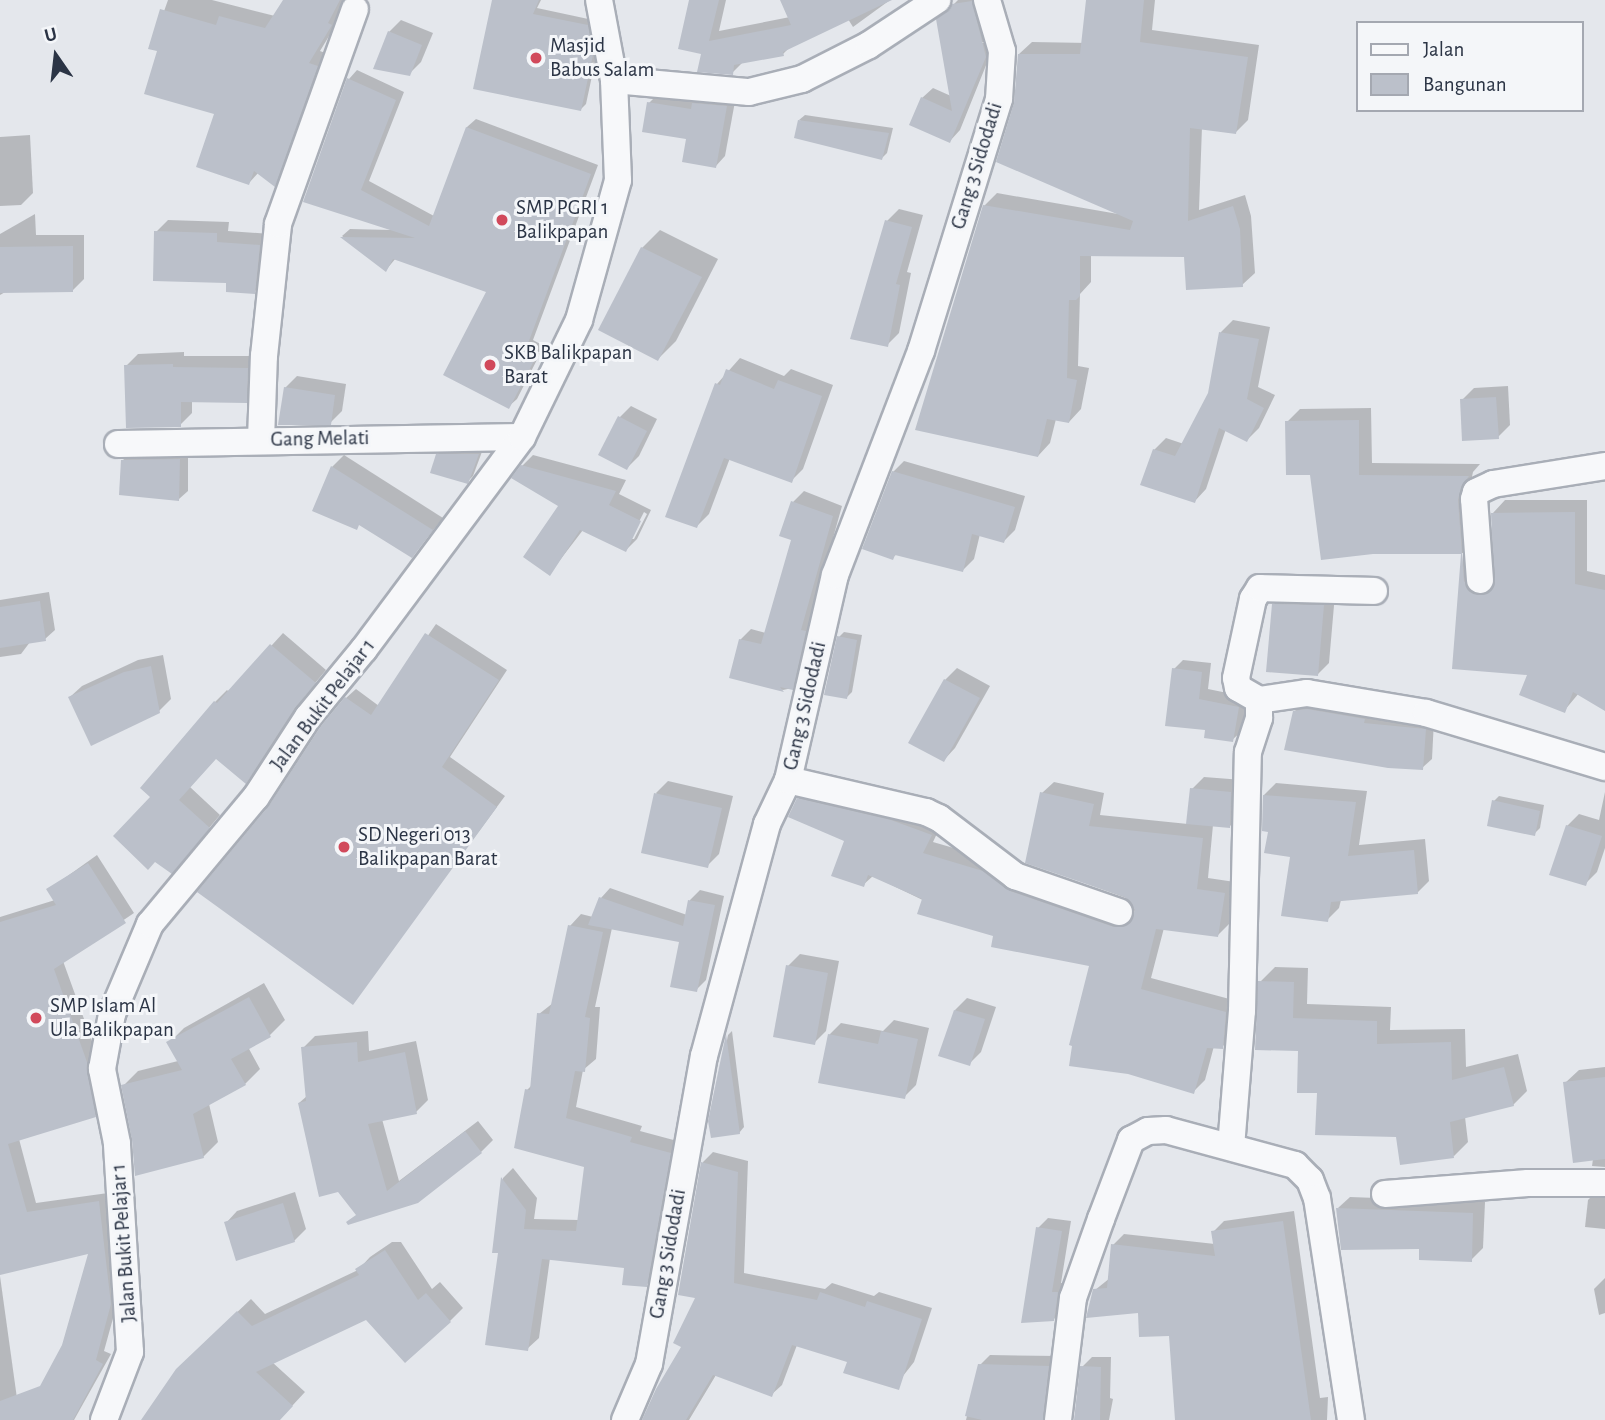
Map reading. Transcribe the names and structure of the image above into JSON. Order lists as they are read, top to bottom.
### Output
{
  "streets": {
    "street": ["Gang 3 Sidodadi", "Gang Melati", "Jalan Bukit Pelajar 1"]
  },
  "crossings": [
    ["Gang Melati", "Jalan Bukit Pelajar 1"]
  ],
  "places": [
    "Masjid Babus Salam",
    "SMP PGRI 1 Balikpapan",
    "SKB Balikpapan Barat",
    "SD Negeri 013 Balikpapan Barat",
    "SMP Islam Al Ula Balikpapan"
  ],
  "legend": ["Jalan", "Bangunan"],
  "north": "top"
}
